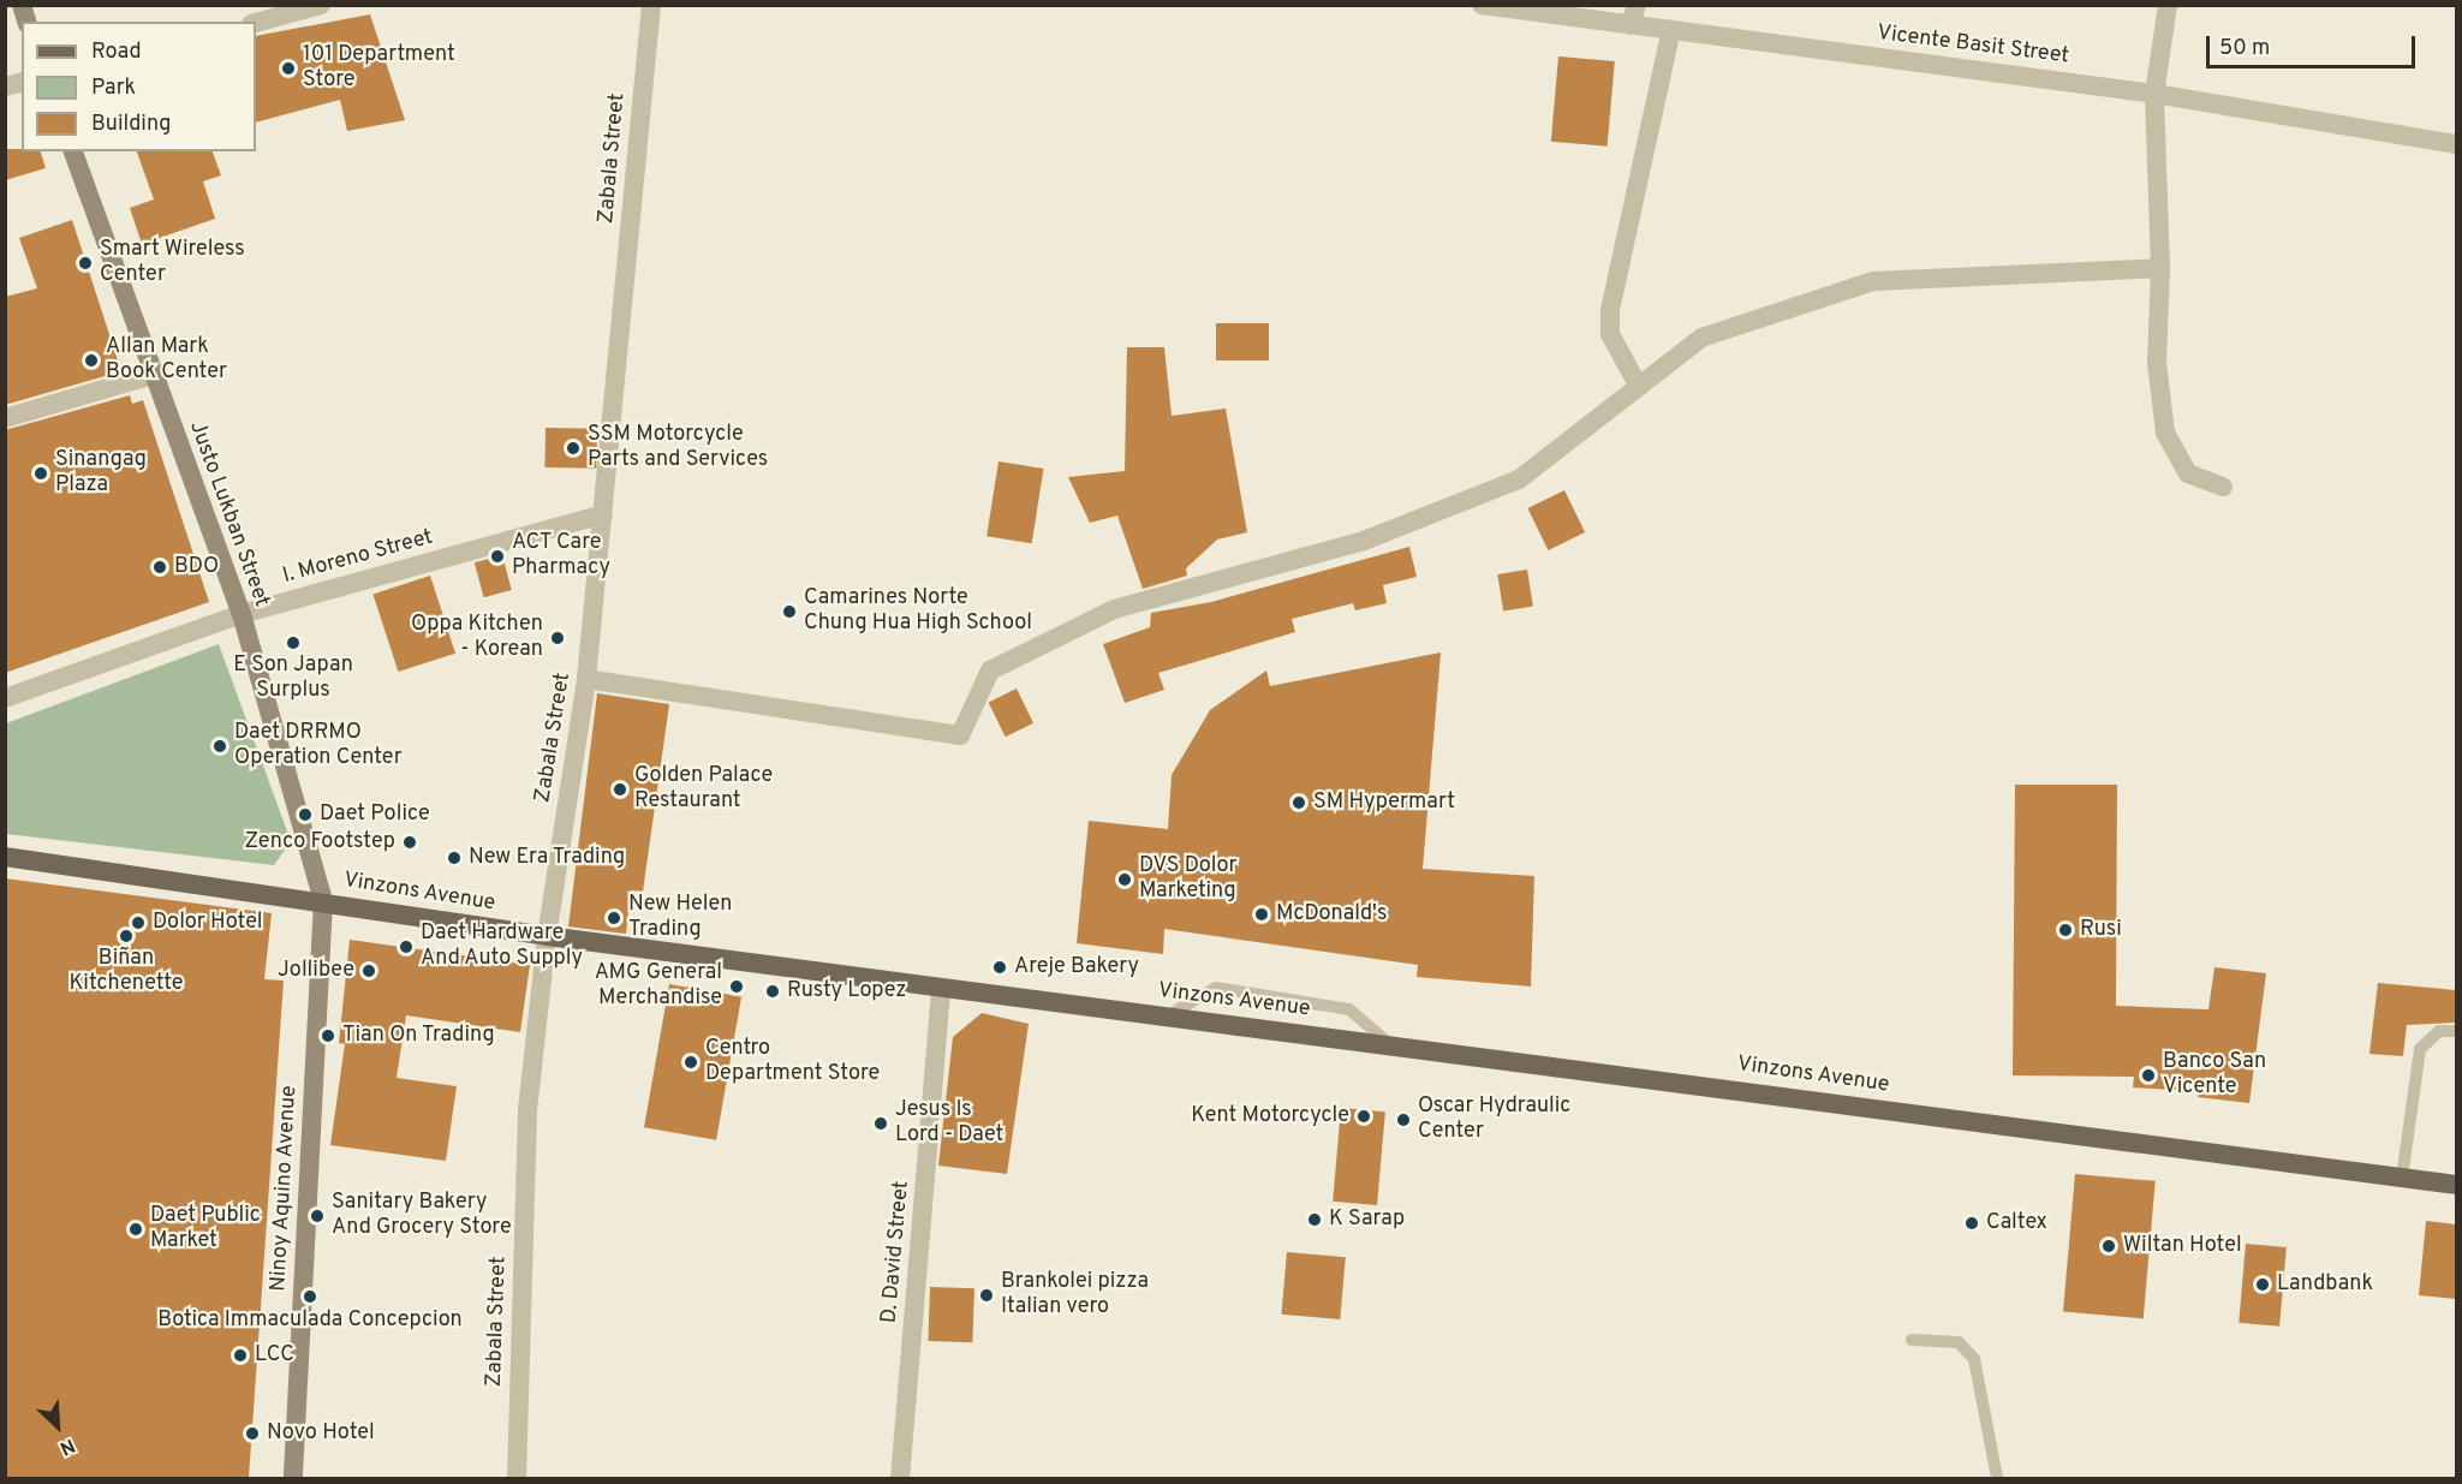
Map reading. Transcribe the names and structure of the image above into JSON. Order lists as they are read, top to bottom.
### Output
{
  "streets": {
    "main road": ["Justo Lukban Street", "Vinzons Avenue", "Ninoy Aquino Avenue"],
    "street": [
      "Vicente Basit Street",
      "Zabala Street",
      "I. Moreno Street",
      "D. David Street"
    ]
  },
  "crossings": [
    ["Zabala Street", "I. Moreno Street"],
    ["Zabala Street", "Vinzons Avenue"],
    ["Justo Lukban Street", "I. Moreno Street"],
    ["Justo Lukban Street", "Vinzons Avenue"],
    ["Justo Lukban Street", "Ninoy Aquino Avenue"],
    ["Vinzons Avenue", "Ninoy Aquino Avenue"],
    ["Vinzons Avenue", "D. David Street"]
  ],
  "places": [
    "101 Department Store",
    "Smart Wireless Center",
    "Allan Mark Book Center",
    "SSM Motorcycle Parts and Services",
    "Sinangag Plaza",
    "ACT Care Pharmacy",
    "BDO",
    "Camarines Norte Chung Hua High School",
    "Oppa Kitchen - Korean",
    "E Son Japan Surplus",
    "Daet DRRMO Operation Center",
    "Golden Palace Restaurant",
    "SM Hypermart",
    "Daet Police",
    "Zenco Footstep",
    "New Era Trading",
    "DVS Dolor Marketing",
    "McDonald's",
    "New Helen Trading",
    "Dolor Hotel",
    "Rusi",
    "Biñan Kitchenette",
    "Daet Hardware And Auto Supply",
    "Areje Bakery",
    "Jollibee",
    "AMG General Merchandise",
    "Rusty Lopez",
    "Tian On Trading",
    "Centro Department Store",
    "Banco San Vicente",
    "Kent Motorcycle",
    "Oscar Hydraulic Center",
    "Jesus Is Lord - Daet",
    "Sanitary Bakery And Grocery Store",
    "K Sarap",
    "Caltex",
    "Daet Public Market",
    "Wiltan Hotel",
    "Landbank",
    "Brankolei pizza Italian vero",
    "Botica Immaculada Concepcion",
    "LCC",
    "Novo Hotel"
  ],
  "legend": ["Road", "Park", "Building"],
  "scale_bar": "50 m",
  "north": "bottom right"
}
